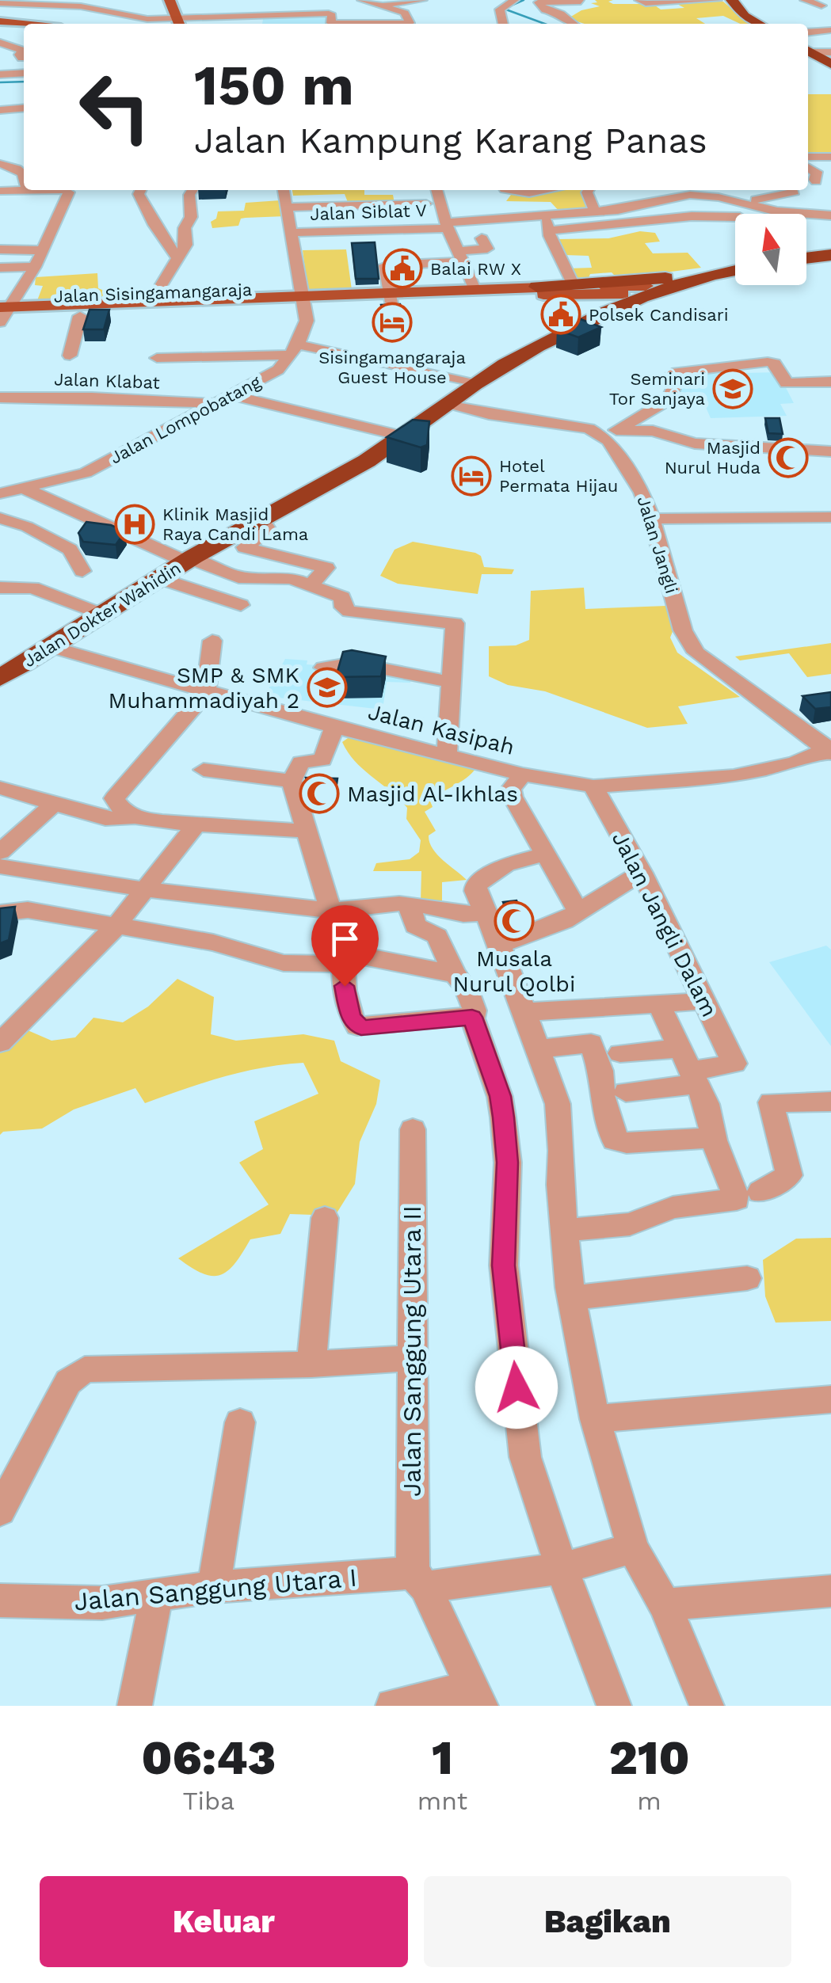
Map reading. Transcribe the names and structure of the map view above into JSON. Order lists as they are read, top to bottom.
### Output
{
  "streets": {
    "highway": ["Jalan Dokter Wahidin"],
    "main road": ["Jalan Sisingamangaraja"],
    "street": [
      "Jalan Siblat V",
      "Jalan Klabat",
      "Jalan Lompobatang",
      "Jalan Jangli",
      "Jalan Kasipah",
      "Jalan Jangli Dalam",
      "Jalan Sanggung Utara II",
      "Jalan Sanggung Utara I"
    ]
  },
  "crossings": [
    ["Jalan Klabat", "Jalan Lompobatang"],
    ["Jalan Jangli", "Jalan Kasipah"],
    ["Jalan Dokter Wahidin", "Jalan Kasipah"],
    ["Jalan Kasipah", "Jalan Jangli Dalam"],
    ["Jalan Sanggung Utara II", "Jalan Sanggung Utara I"]
  ],
  "places": {
    "public building": ["Balai RW X", "Polsek Candisari"],
    "hotel": ["Sisingamangaraja Guest House", "Hotel Permata Hijau"],
    "school or university": ["Seminari Tor Sanjaya", "SMP & SMK Muhammadiyah 2"],
    "mosque": ["Masjid Nurul Huda", "Masjid Al-Ikhlas", "Musala Nurul Qolbi"],
    "hospital": ["Klinik Masjid Raya Candi Lama"]
  },
  "north": "top",
  "page": {
    "turn": ["150 m", "Jalan Kampung Karang Panas"],
    "eta": [
      "06:43",
      "Tiba",
      "1",
      "mnt",
      "210",
      "m"
    ],
    "buttons": ["Keluar", "Bagikan"]
  }
}
